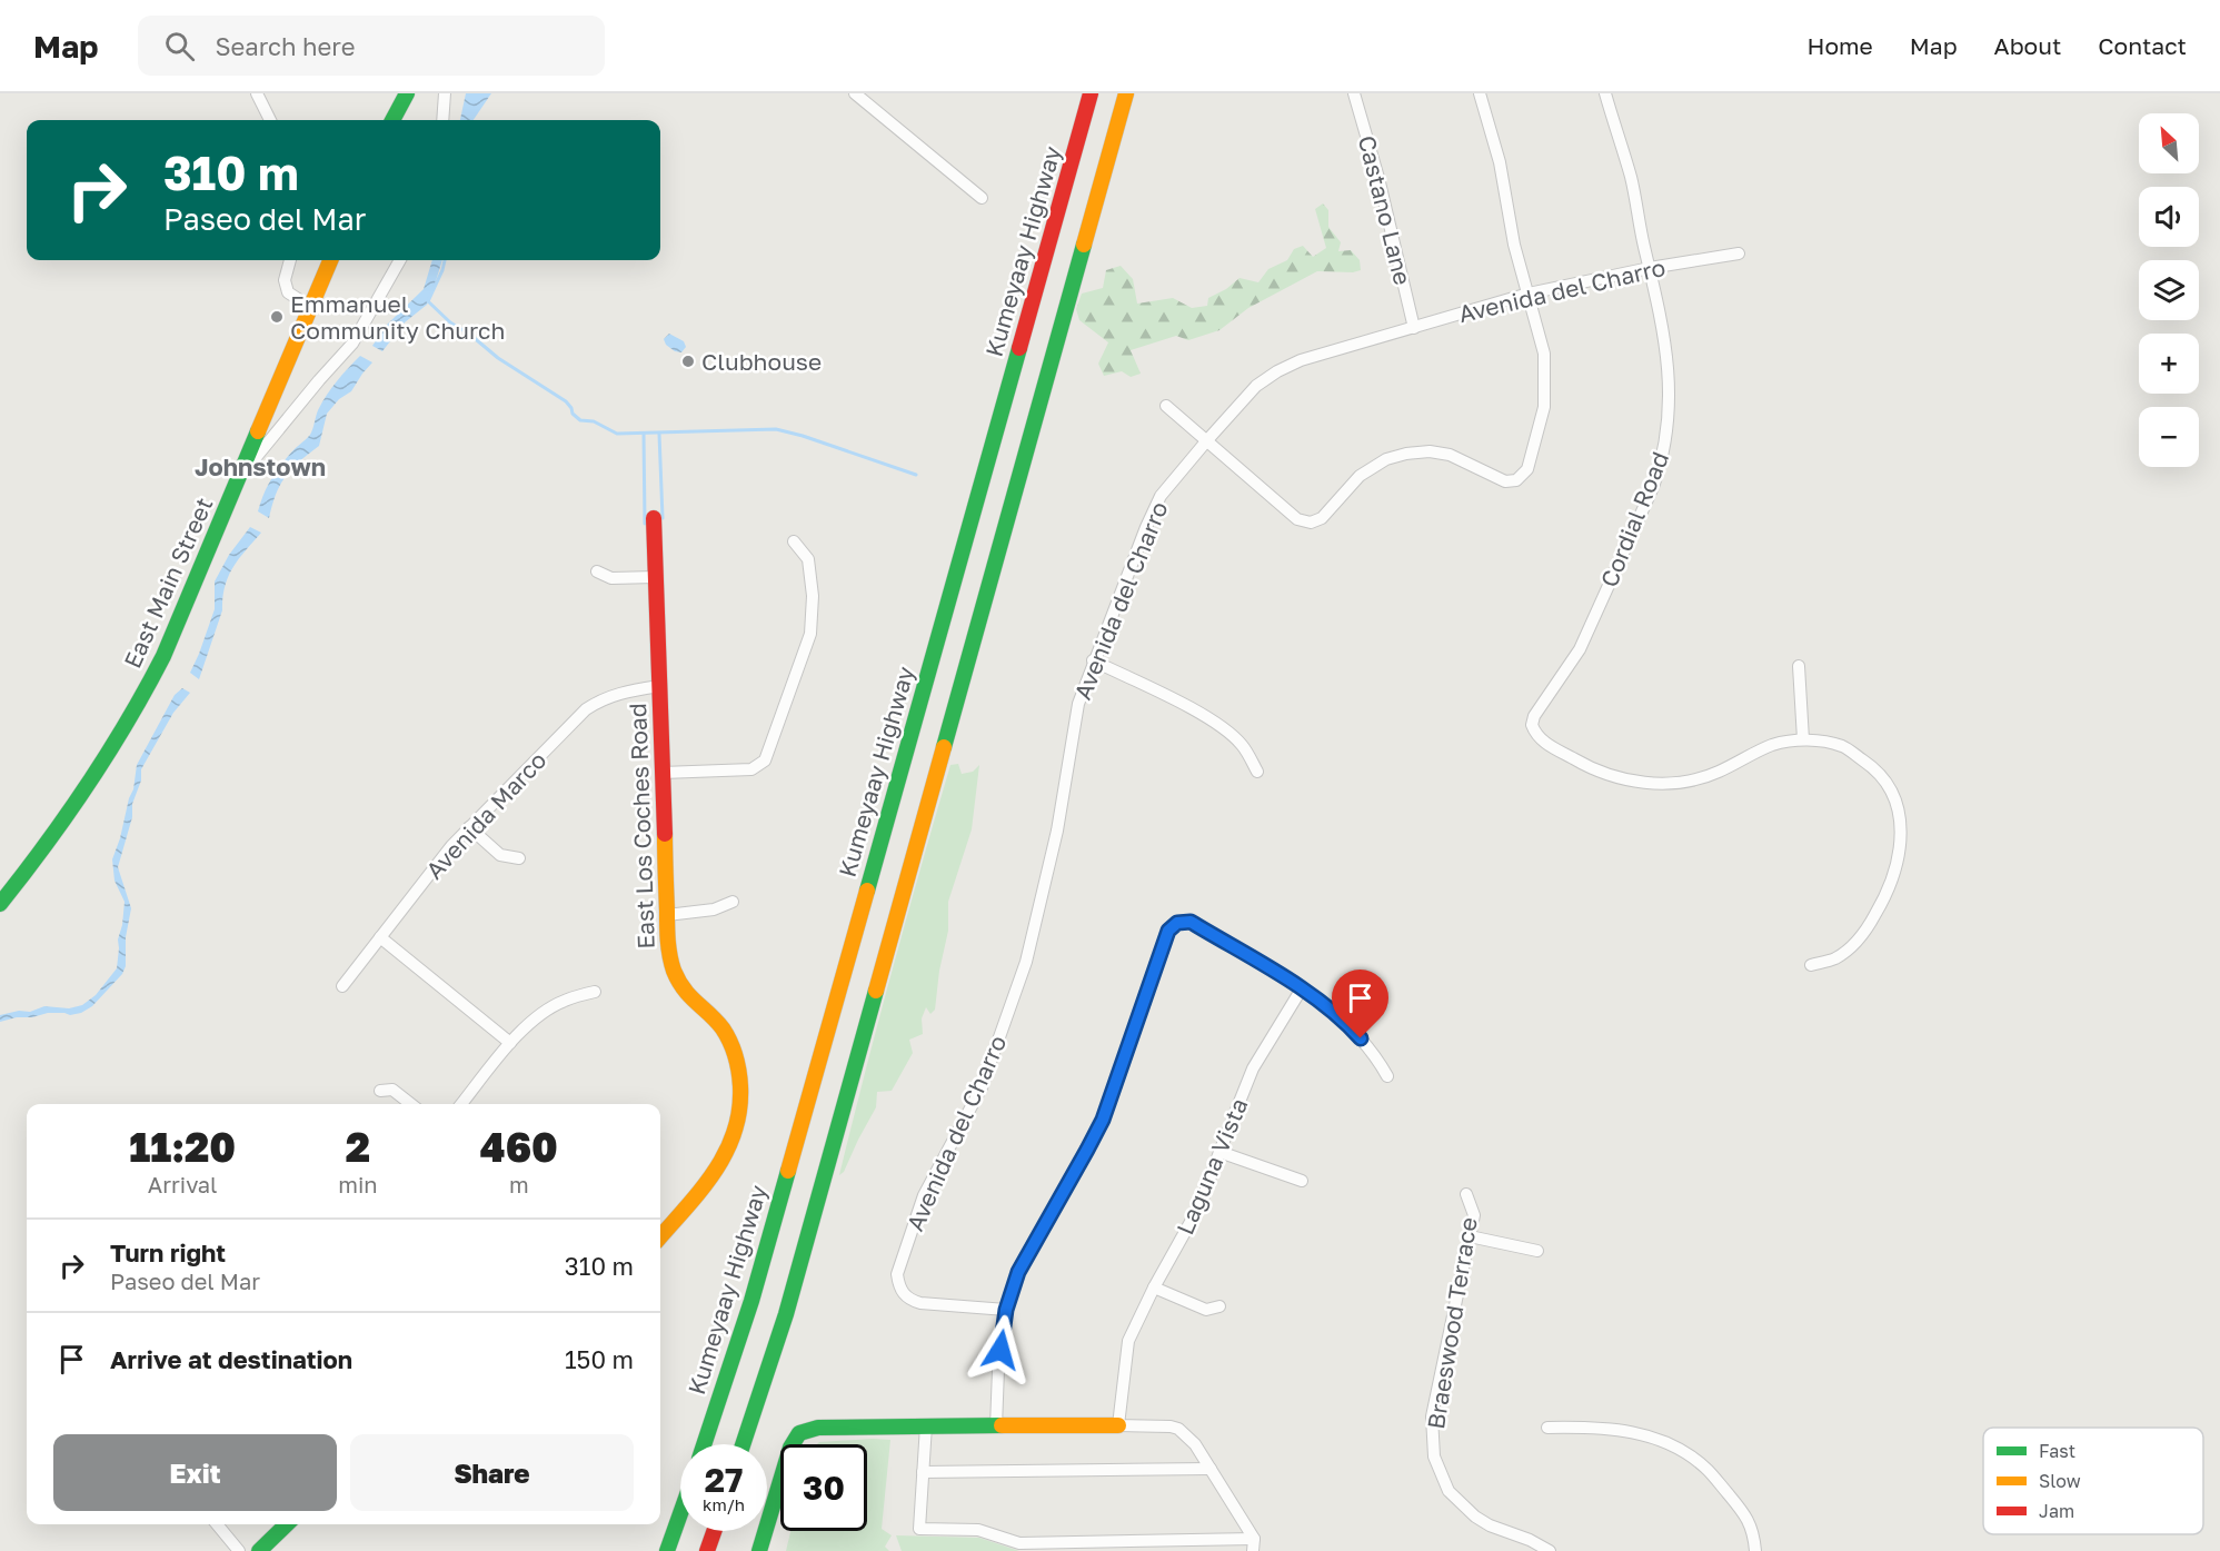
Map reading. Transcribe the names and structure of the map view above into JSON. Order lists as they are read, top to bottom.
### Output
{
  "streets": {
    "main road": ["Kumeyaay Highway", "East Main Street", "East Los Coches Road"],
    "street": [
      "Castano Lane",
      "Avenida del Charro",
      "Cordial Road",
      "Avenida Marco",
      "Laguna Vista",
      "Braeswood Terrace"
    ]
  },
  "crossings": [
    ["Castano Lane", "Avenida del Charro"],
    ["Avenida del Charro", "Cordial Road"],
    ["Avenida Marco", "East Los Coches Road"]
  ],
  "districts": ["Johnstown"],
  "places": ["Emmanuel Community Church", "Clubhouse"],
  "legend": ["Fast", "Slow", "Jam"],
  "north": "top left",
  "page": {
    "header": "Map",
    "search": "Search here",
    "nav": [
      "Home",
      "Map",
      "About",
      "Contact"
    ],
    "map_buttons": ["+", "−"],
    "turn": ["310 m", "Paseo del Mar"],
    "eta": [
      "11:20",
      "Arrival",
      "2",
      "min",
      "460",
      "m"
    ],
    "list": [
      {
        "name": "Turn right",
        "note": "Paseo del Mar",
        "value": "310 m"
      },
      {
        "name": "Arrive at destination",
        "value": "150 m"
      }
    ],
    "buttons": ["Exit", "Share"],
    "speed": "27 km/h",
    "limit": "30"
  }
}
